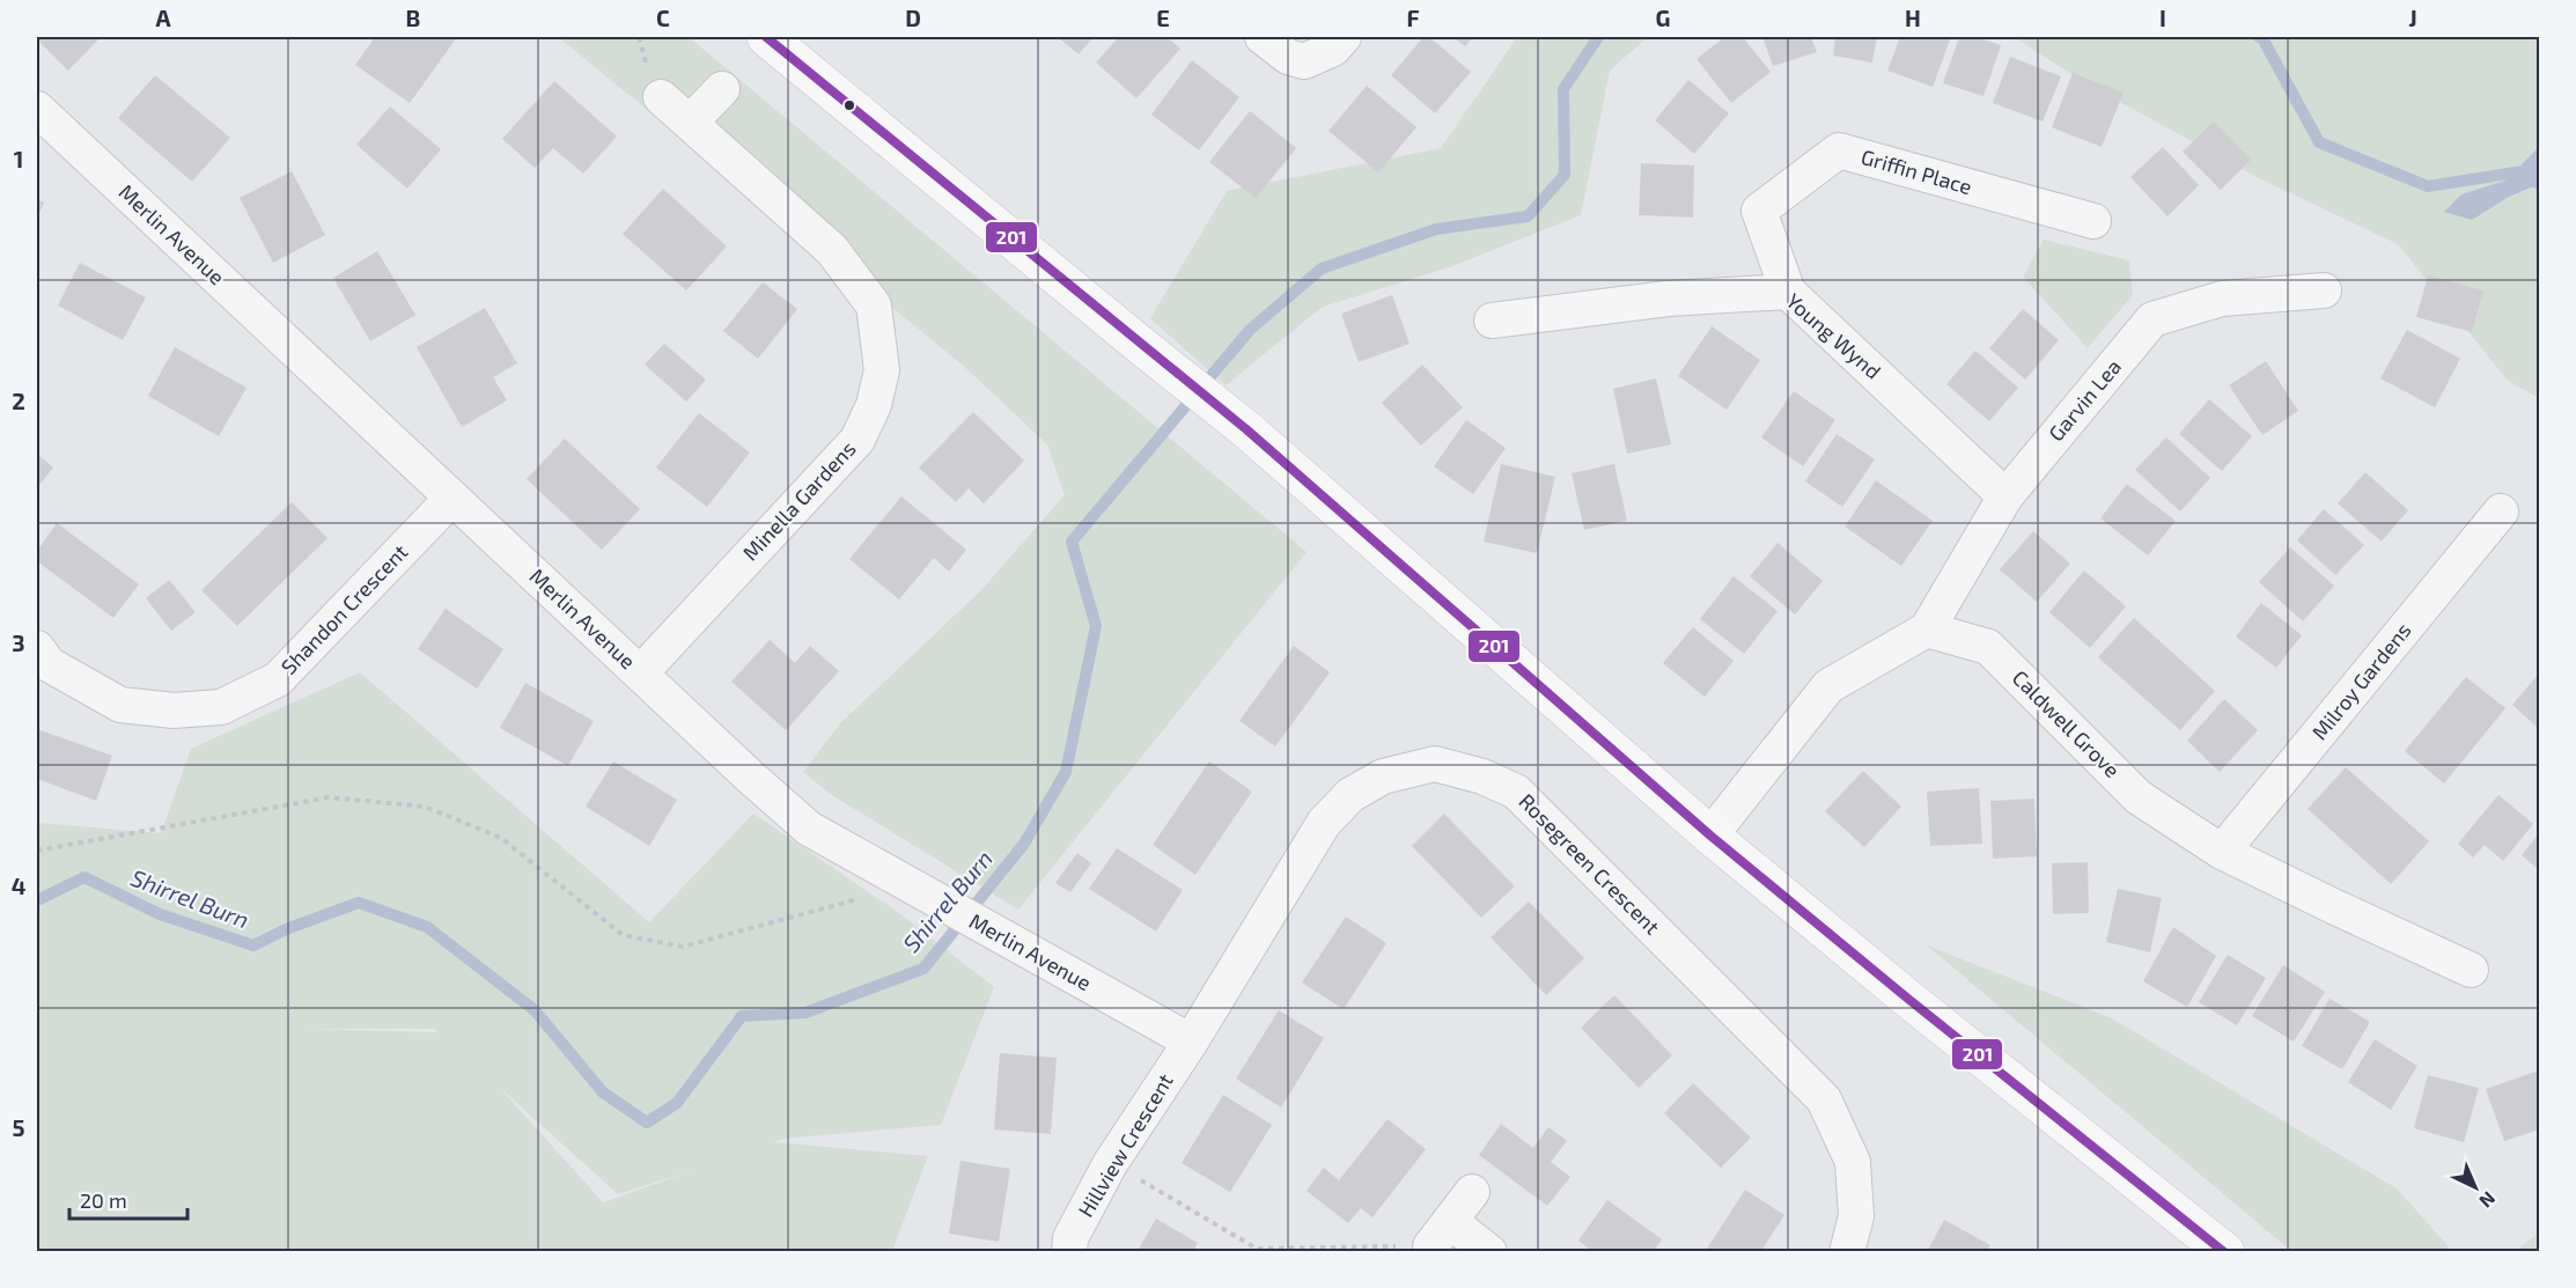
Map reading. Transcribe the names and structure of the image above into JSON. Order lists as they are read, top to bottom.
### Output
{
  "streets": {
    "street": [
      "Griffin Place",
      "Merlin Avenue",
      "Young Wynd",
      "Garvin Lea",
      "Minella Gardens",
      "Shandon Crescent",
      "Milroy Gardens",
      "Caldwell Grove",
      "Rosegreen Crescent",
      "Hillview Crescent"
    ]
  },
  "crossings": [
    ["Griffin Place", "Young Wynd"],
    ["Merlin Avenue", "Minella Gardens"],
    ["Merlin Avenue", "Shandon Crescent"],
    ["Merlin Avenue", "Rosegreen Crescent"],
    ["Merlin Avenue", "Hillview Crescent"],
    ["Young Wynd", "Garvin Lea"],
    ["Garvin Lea", "Caldwell Grove"],
    ["Milroy Gardens", "Caldwell Grove"],
    ["Rosegreen Crescent", "Hillview Crescent"]
  ],
  "water": ["Shirrel Burn"],
  "lines": ["transit line 201"],
  "scale_bar": "20 m",
  "north": "bottom right",
  "grid": {
    "columns": [
      "A",
      "B",
      "C",
      "D",
      "E",
      "F",
      "G",
      "H",
      "I",
      "J"
    ],
    "rows": [
      "1",
      "2",
      "3",
      "4",
      "5"
    ]
  }
}
